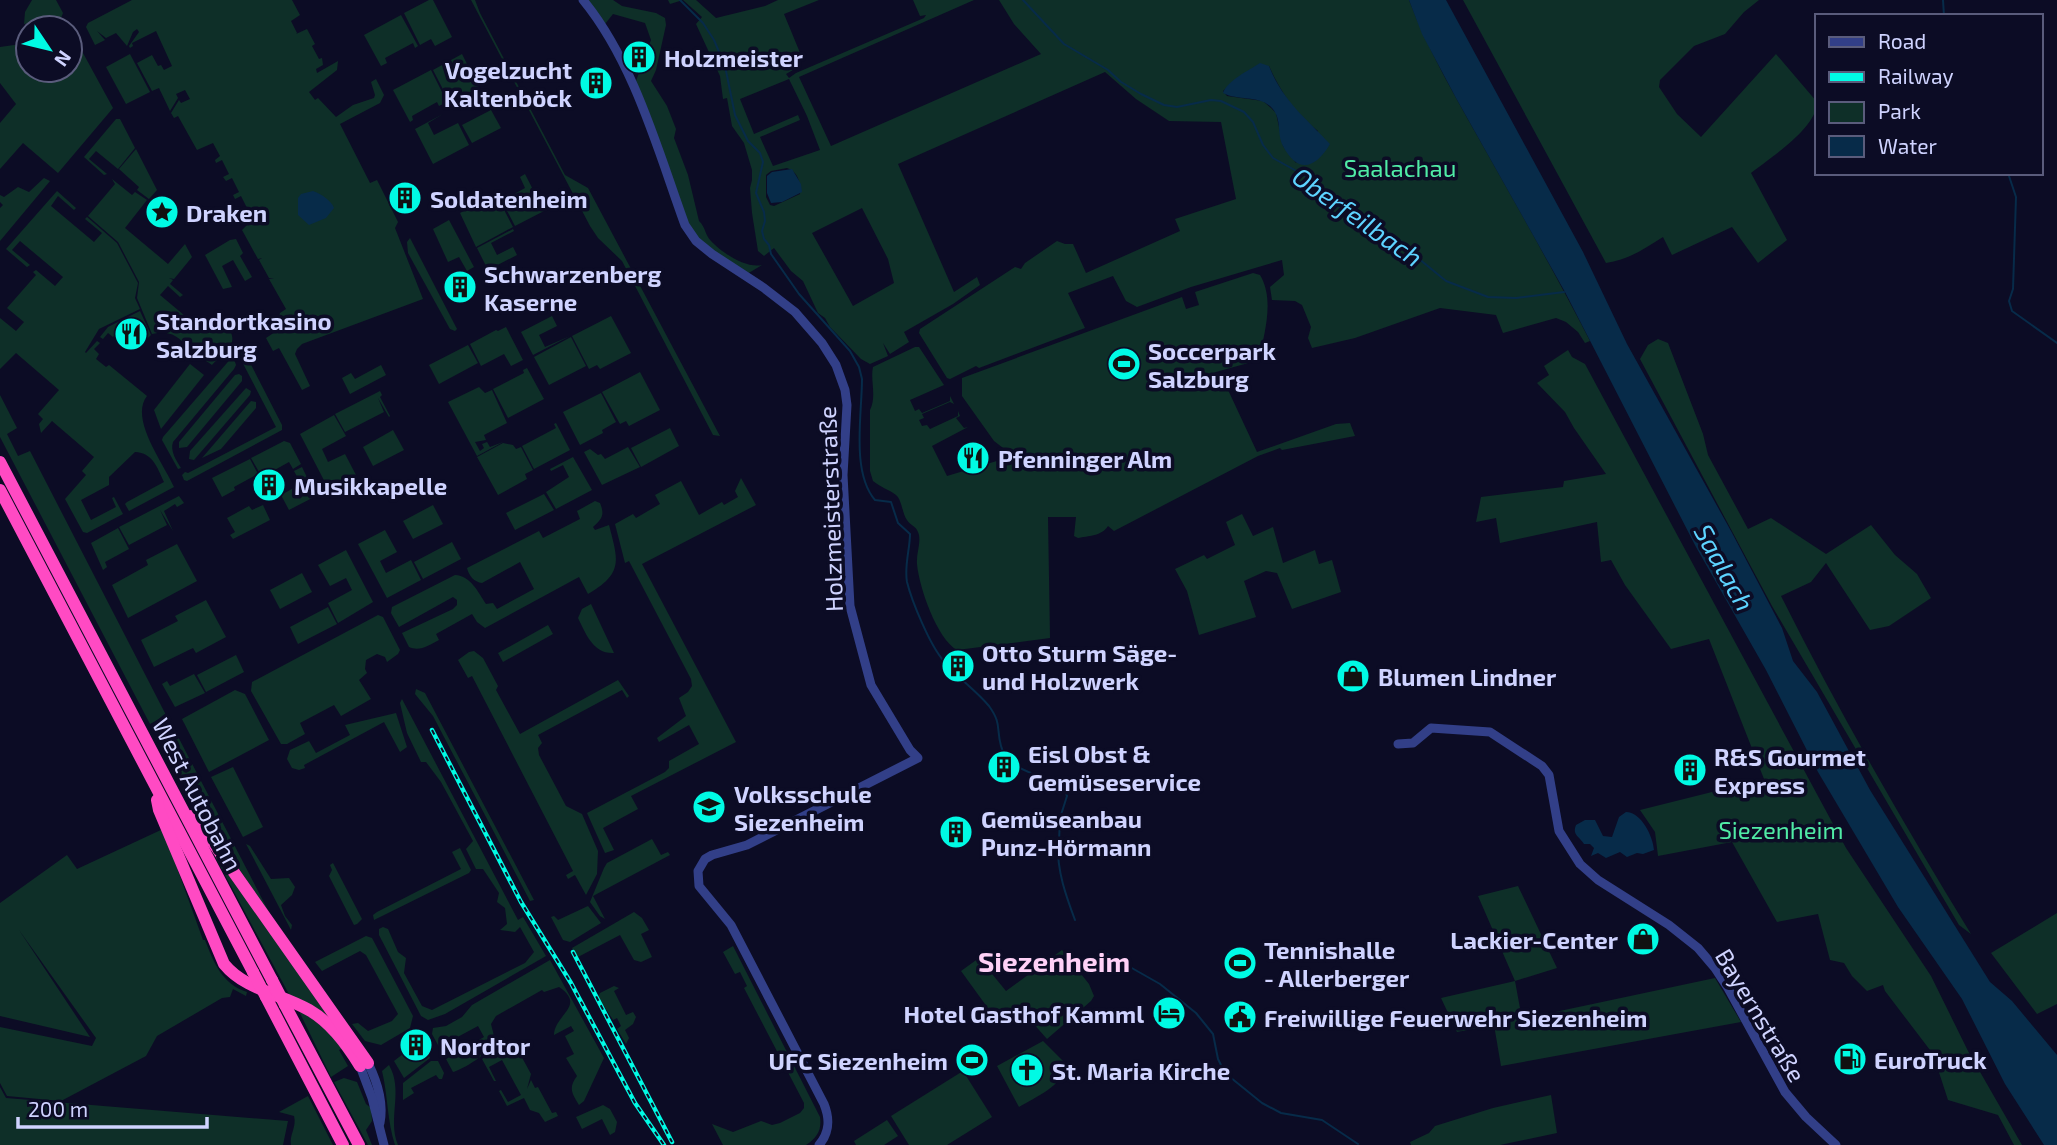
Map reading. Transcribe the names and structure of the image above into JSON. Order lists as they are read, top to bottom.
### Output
{
  "streets": {
    "highway": ["West Autobahn"],
    "street": ["Holzmeisterstraße", "Bayernstraße"]
  },
  "districts": ["Siezenheim"],
  "water": ["Oberfeilbach", "Saalach"],
  "parks": ["Saalachau", "Siezenheim"],
  "places": {
    "building": [
      "Holzmeister",
      "Vogelzucht Kaltenböck",
      "Soldatenheim",
      "Schwarzenberg Kaserne",
      "Musikkapelle",
      "Otto Sturm Säge- und Holzwerk",
      "Eisl Obst & Gemüseservice",
      "R&S Gourmet Express",
      "Gemüseanbau Punz-Hörmann",
      "Nordtor"
    ],
    "place": ["Draken"],
    "restaurant": ["Standortkasino Salzburg", "Pfenninger Alm"],
    "sports": ["Soccerpark Salzburg", "Tennishalle - Allerberger", "UFC Siezenheim"],
    "shop": ["Blumen Lindner", "Lackier-Center"],
    "school or university": ["Volksschule Siezenheim"],
    "hotel": ["Hotel Gasthof Kamml"],
    "public building": ["Freiwillige Feuerwehr Siezenheim"],
    "fuel station": ["EuroTruck"],
    "church": ["St. Maria Kirche"]
  },
  "legend": [
    "Road",
    "Railway",
    "Park",
    "Water"
  ],
  "scale_bar": "200 m",
  "north": "bottom right"
}
